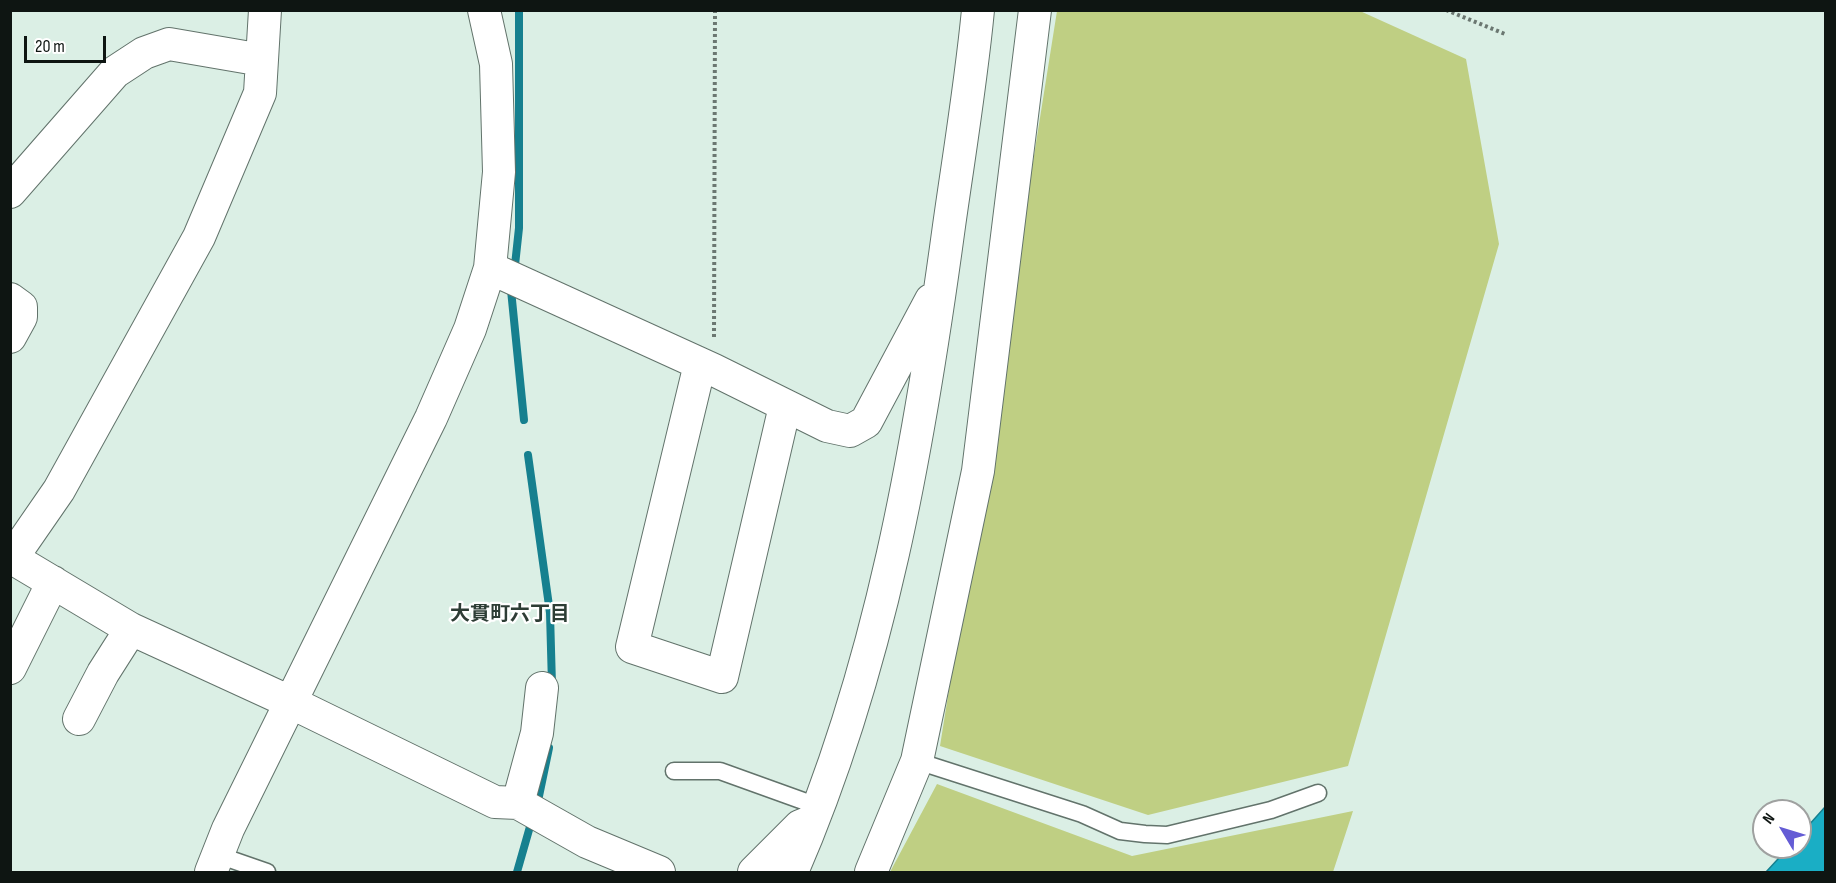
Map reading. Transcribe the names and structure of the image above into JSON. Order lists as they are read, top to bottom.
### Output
{
  "districts": ["大貫町六丁目"],
  "scale_bar": "20 m",
  "north": "top left"
}
